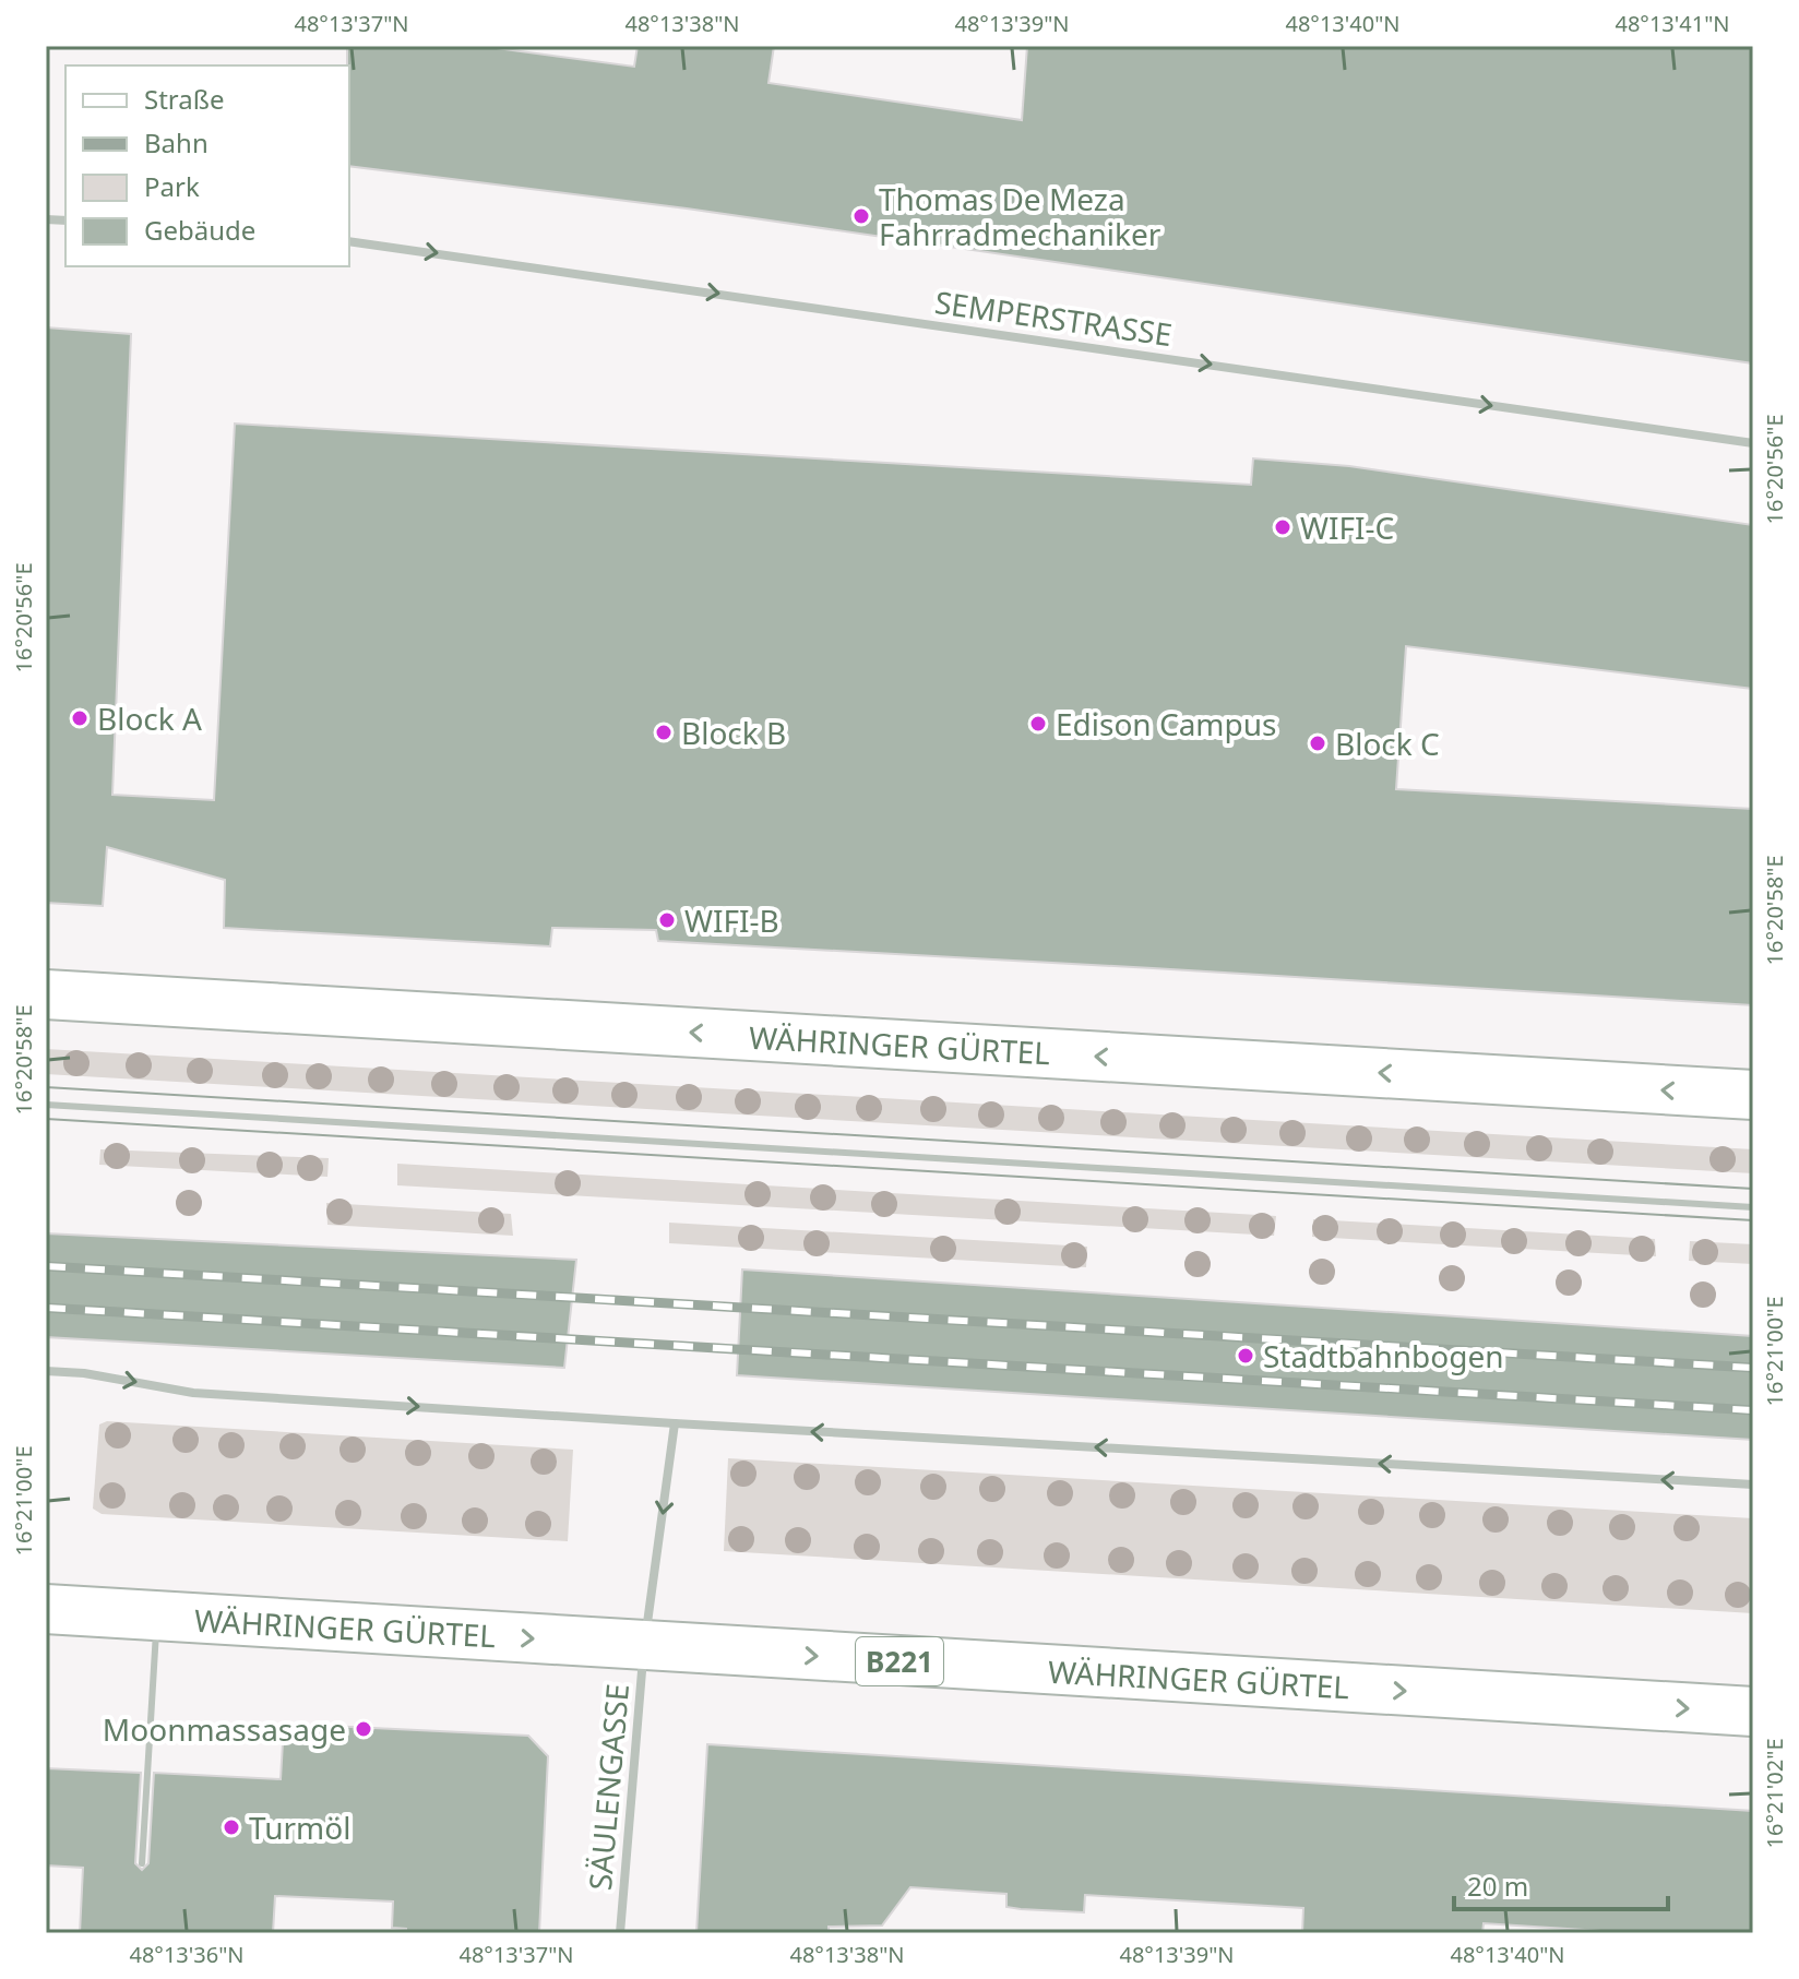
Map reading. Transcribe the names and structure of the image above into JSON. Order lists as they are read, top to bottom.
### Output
{
  "streets": {
    "main road": ["WÄHRINGER GÜRTEL", "B221"],
    "street": ["SEMPERSTRASSE", "SÄULENGASSE"]
  },
  "crossings": [
    ["WÄHRINGER GÜRTEL", "SÄULENGASSE"]
  ],
  "one_way": ["SEMPERSTRASSE"],
  "places": [
    "Thomas De Meza Fahrradmechaniker",
    "WIFI-C",
    "Block A",
    "Edison Campus",
    "Block B",
    "Block C",
    "WIFI-B",
    "Stadtbahnbogen",
    "Moonmassasage",
    "Turmöl"
  ],
  "legend": [
    "Straße",
    "Bahn",
    "Park",
    "Gebäude"
  ],
  "scale_bar": "20 m",
  "coordinates": [
    "48°13'37\"N",
    "48°13'38\"N",
    "48°13'39\"N",
    "48°13'40\"N",
    "48°13'41\"N",
    "16°20'56\"E",
    "16°20'58\"E",
    "16°21'00\"E",
    "16°21'02\"E",
    "48°13'36\"N"
  ]
}
